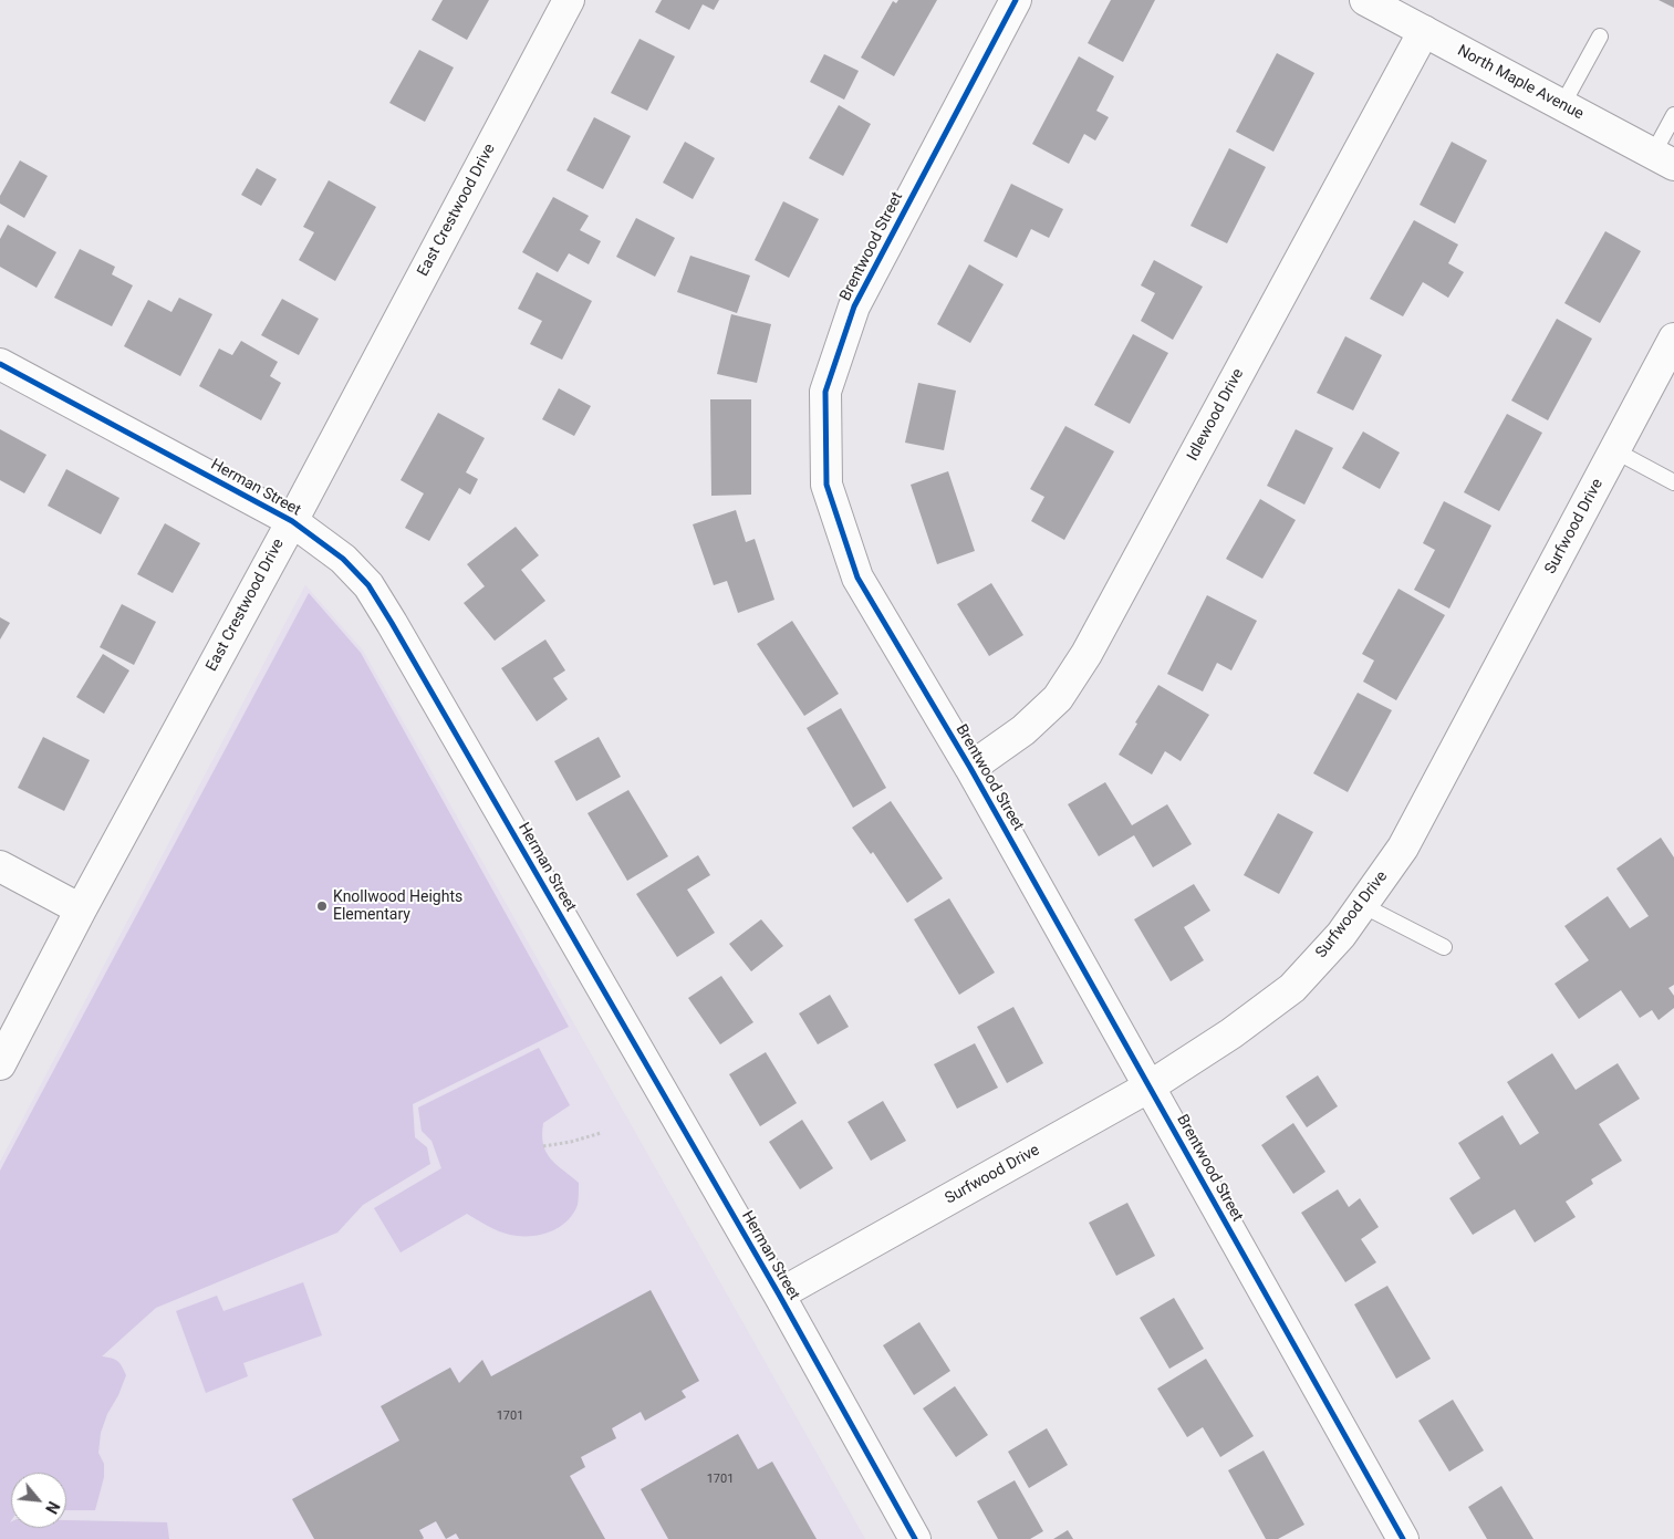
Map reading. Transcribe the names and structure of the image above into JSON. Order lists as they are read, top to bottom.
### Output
{
  "streets": {
    "street": [
      "North Maple Avenue",
      "East Crestwood Drive",
      "Brentwood Street",
      "Idlewood Drive",
      "Herman Street",
      "Surfwood Drive"
    ]
  },
  "crossings": [
    ["North Maple Avenue", "Idlewood Drive"],
    ["East Crestwood Drive", "Herman Street"],
    ["Brentwood Street", "Idlewood Drive"],
    ["Brentwood Street", "Surfwood Drive"],
    ["Herman Street", "Surfwood Drive"]
  ],
  "places": ["Knollwood Heights Elementary"],
  "house_numbers": ["1701", "1701"],
  "north": "bottom right"
}
